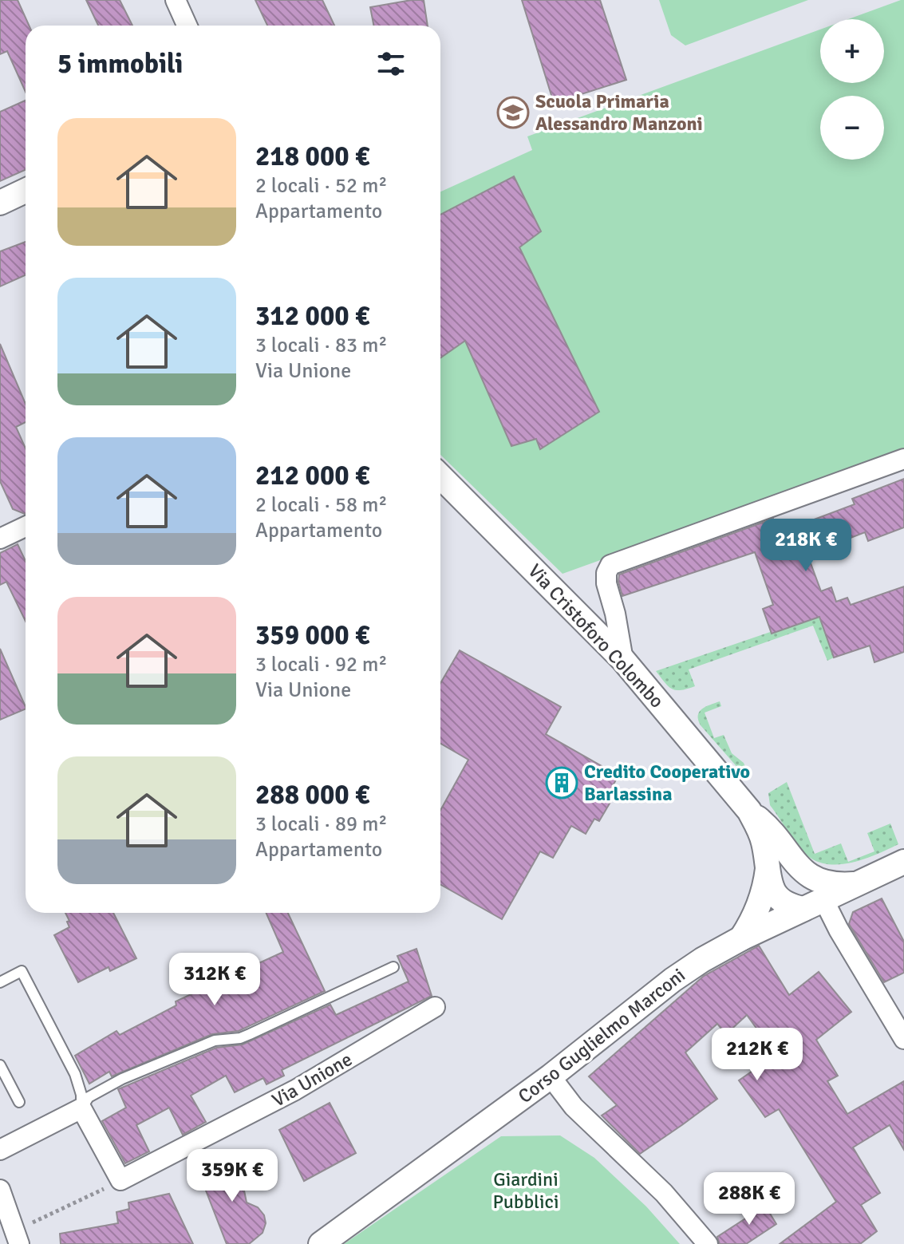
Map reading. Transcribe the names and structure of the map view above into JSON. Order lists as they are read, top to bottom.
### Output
{
  "streets": {
    "street": ["Via Cristoforo Colombo", "Corso Guglielmo Marconi", "Via Unione"]
  },
  "crossings": [
    ["Via Cristoforo Colombo", "Corso Guglielmo Marconi"]
  ],
  "parks": ["Giardini Pubblici"],
  "places": {
    "school or university": ["Scuola Primaria Alessandro Manzoni"],
    "building": ["Credito Cooperativo Barlassina"]
  },
  "page": {
    "map_buttons": ["+", "−"],
    "heading": "5 immobili",
    "list": [
      {
        "name": "218 000 €",
        "note": "2 locali · 52 m² · Appartamento"
      },
      {
        "name": "312 000 €",
        "note": "3 locali · 83 m² · Via Unione"
      },
      {
        "name": "212 000 €",
        "note": "2 locali · 58 m² · Appartamento"
      },
      {
        "name": "359 000 €",
        "note": "3 locali · 92 m² · Via Unione"
      },
      {
        "name": "288 000 €",
        "note": "3 locali · 89 m² · Appartamento"
      }
    ],
    "price": [
      "218K €",
      "312K €",
      "212K €",
      "359K €",
      "288K €"
    ]
  }
}
